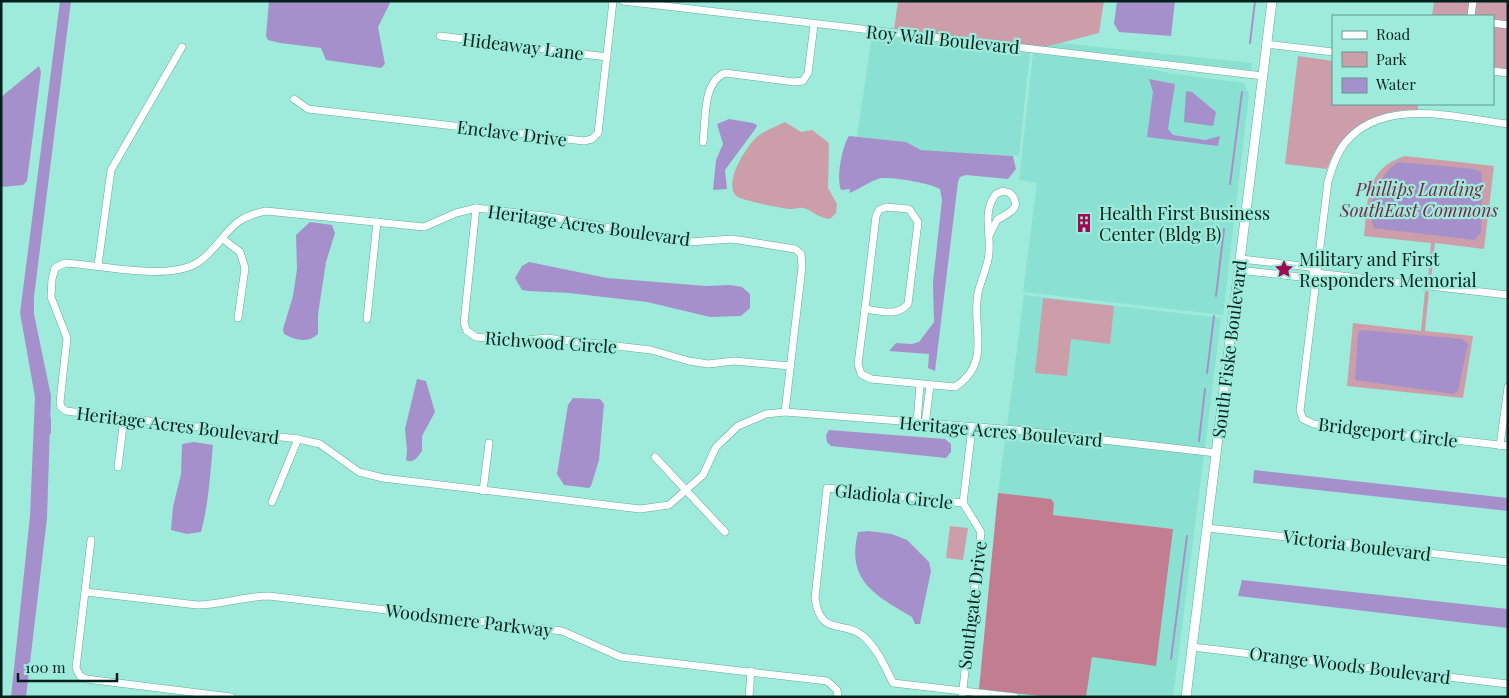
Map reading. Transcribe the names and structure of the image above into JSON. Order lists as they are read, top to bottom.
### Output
{
  "streets": {
    "main road": ["South Fiske Boulevard"],
    "street": [
      "Roy Wall Boulevard",
      "Hideaway Lane",
      "Enclave Drive",
      "Heritage Acres Boulevard",
      "Richwood Circle",
      "Bridgeport Circle",
      "Gladiola Circle",
      "Victoria Boulevard",
      "Southgate Drive",
      "Woodsmere Parkway",
      "Orange Woods Boulevard"
    ]
  },
  "crossings": [
    ["Roy Wall Boulevard", "South Fiske Boulevard"],
    ["Hideaway Lane", "Enclave Drive"],
    ["Heritage Acres Boulevard", "Richwood Circle"],
    ["Heritage Acres Boulevard", "South Fiske Boulevard"],
    ["South Fiske Boulevard", "Victoria Boulevard"],
    ["South Fiske Boulevard", "Orange Woods Boulevard"],
    ["Gladiola Circle", "Southgate Drive"]
  ],
  "parks": ["Phillips Landing SouthEast Commons"],
  "places": {
    "building": ["Health First Business Center (Bldg B)"],
    "place": ["Military and First Responders Memorial"]
  },
  "legend": ["Road", "Park", "Water"],
  "scale_bar": "100 m"
}
